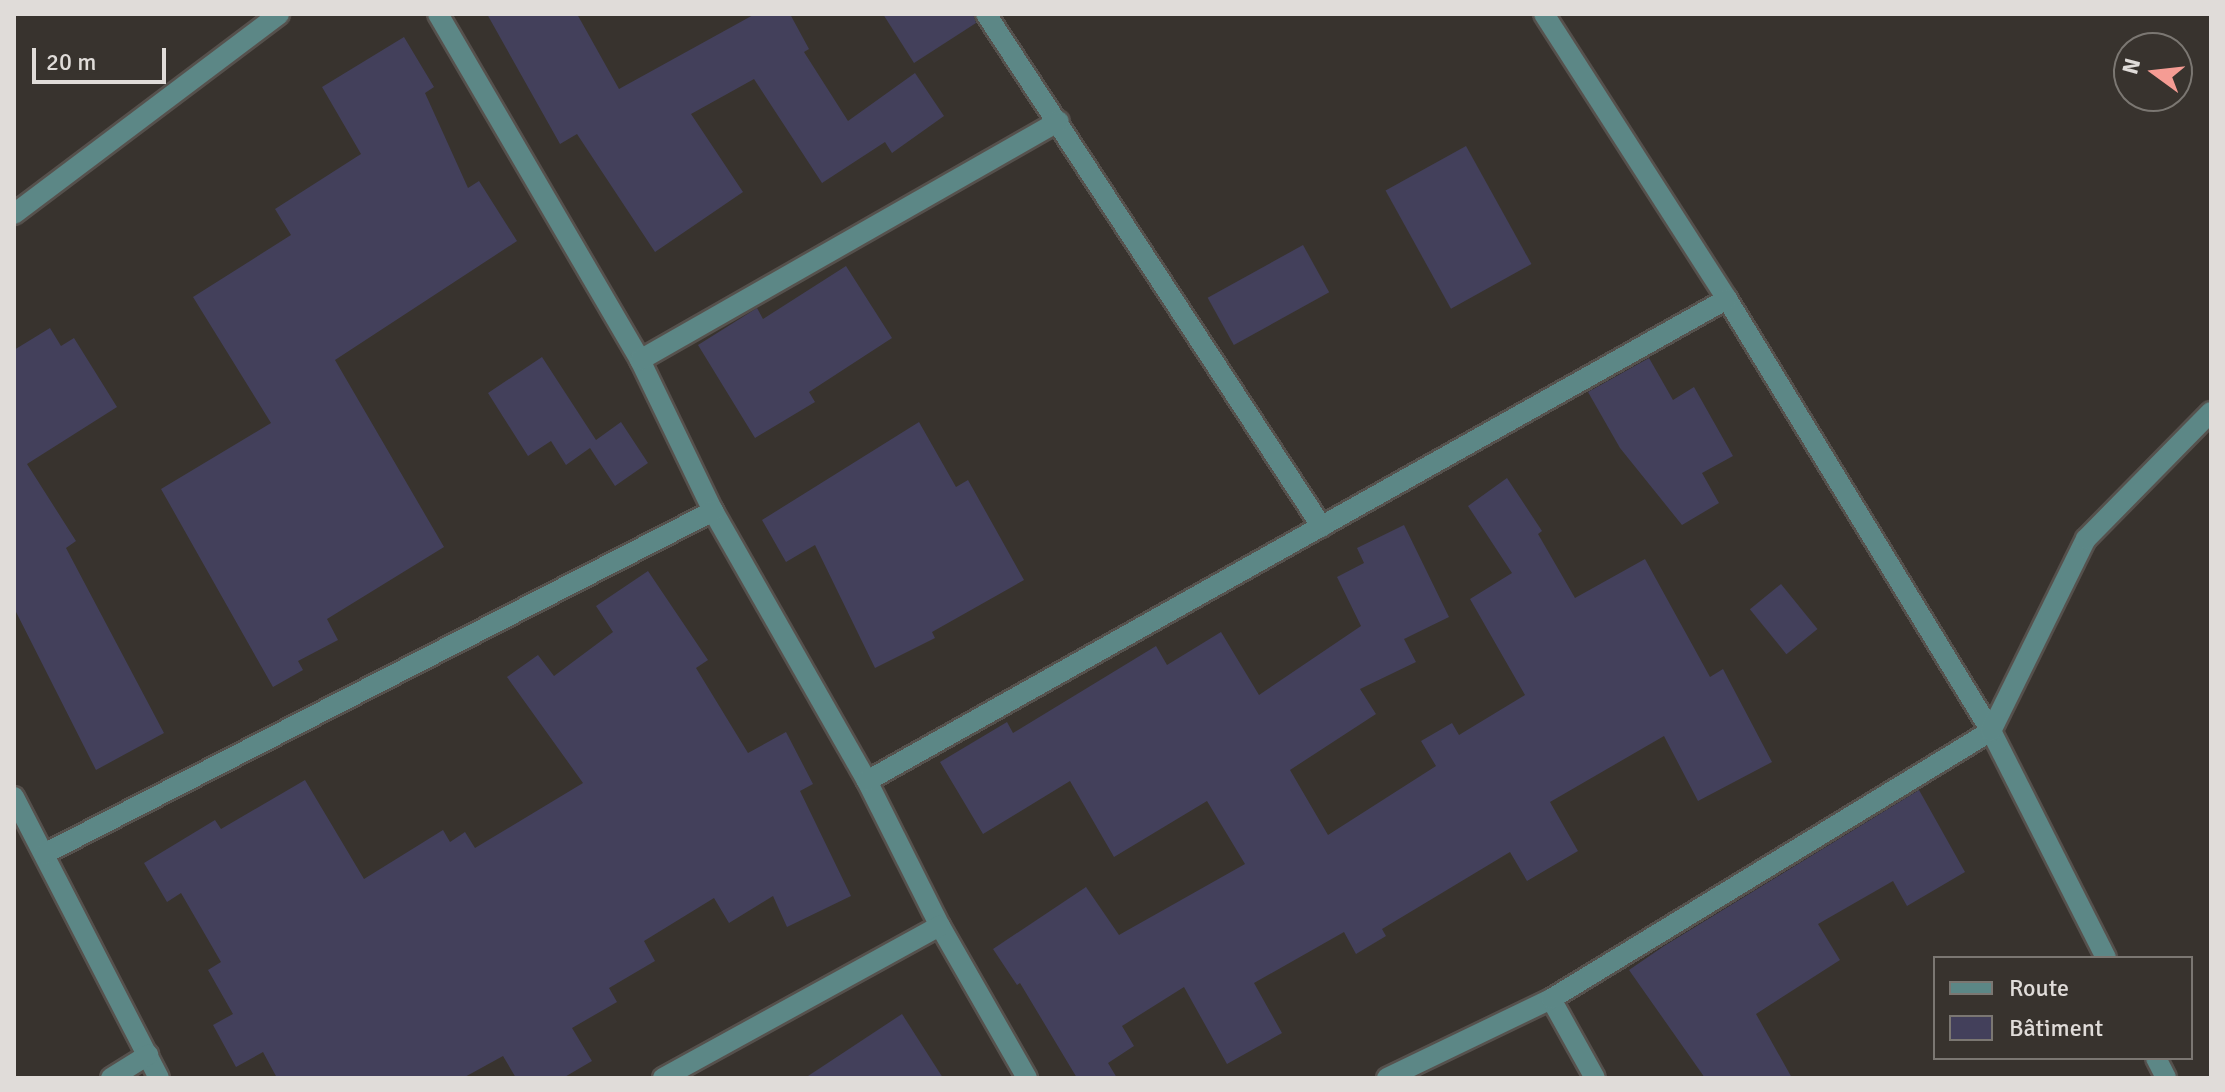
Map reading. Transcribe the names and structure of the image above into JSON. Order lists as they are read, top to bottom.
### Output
{
  "legend": ["Route", "Bâtiment"],
  "scale_bar": "20 m",
  "north": "left"
}
